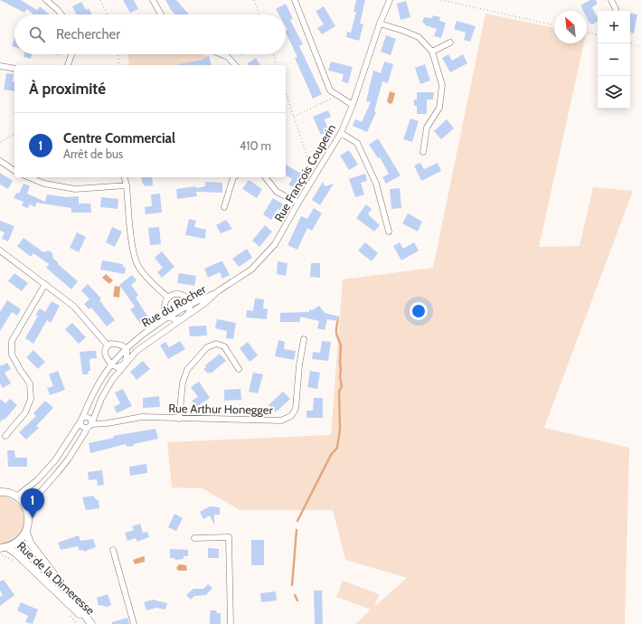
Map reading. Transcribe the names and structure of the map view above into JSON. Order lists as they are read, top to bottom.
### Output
{
  "streets": {
    "street": [
      "Rue François Couperin",
      "Rue du Rocher",
      "Rue Arthur Honegger",
      "Rue de la Dimeresse"
    ]
  },
  "crossings": [
    ["Rue François Couperin", "Rue du Rocher"],
    ["Rue du Rocher", "Rue Arthur Honegger"],
    ["Rue du Rocher", "Rue de la Dimeresse"]
  ],
  "north": "top left",
  "page": {
    "map_buttons": ["+", "−"],
    "search": "Rechercher",
    "heading": "À proximité",
    "list": [
      {
        "mark": "1",
        "name": "Centre Commercial",
        "note": "Arrêt de bus",
        "value": "410 m"
      }
    ],
    "pins": "1"
  }
}
